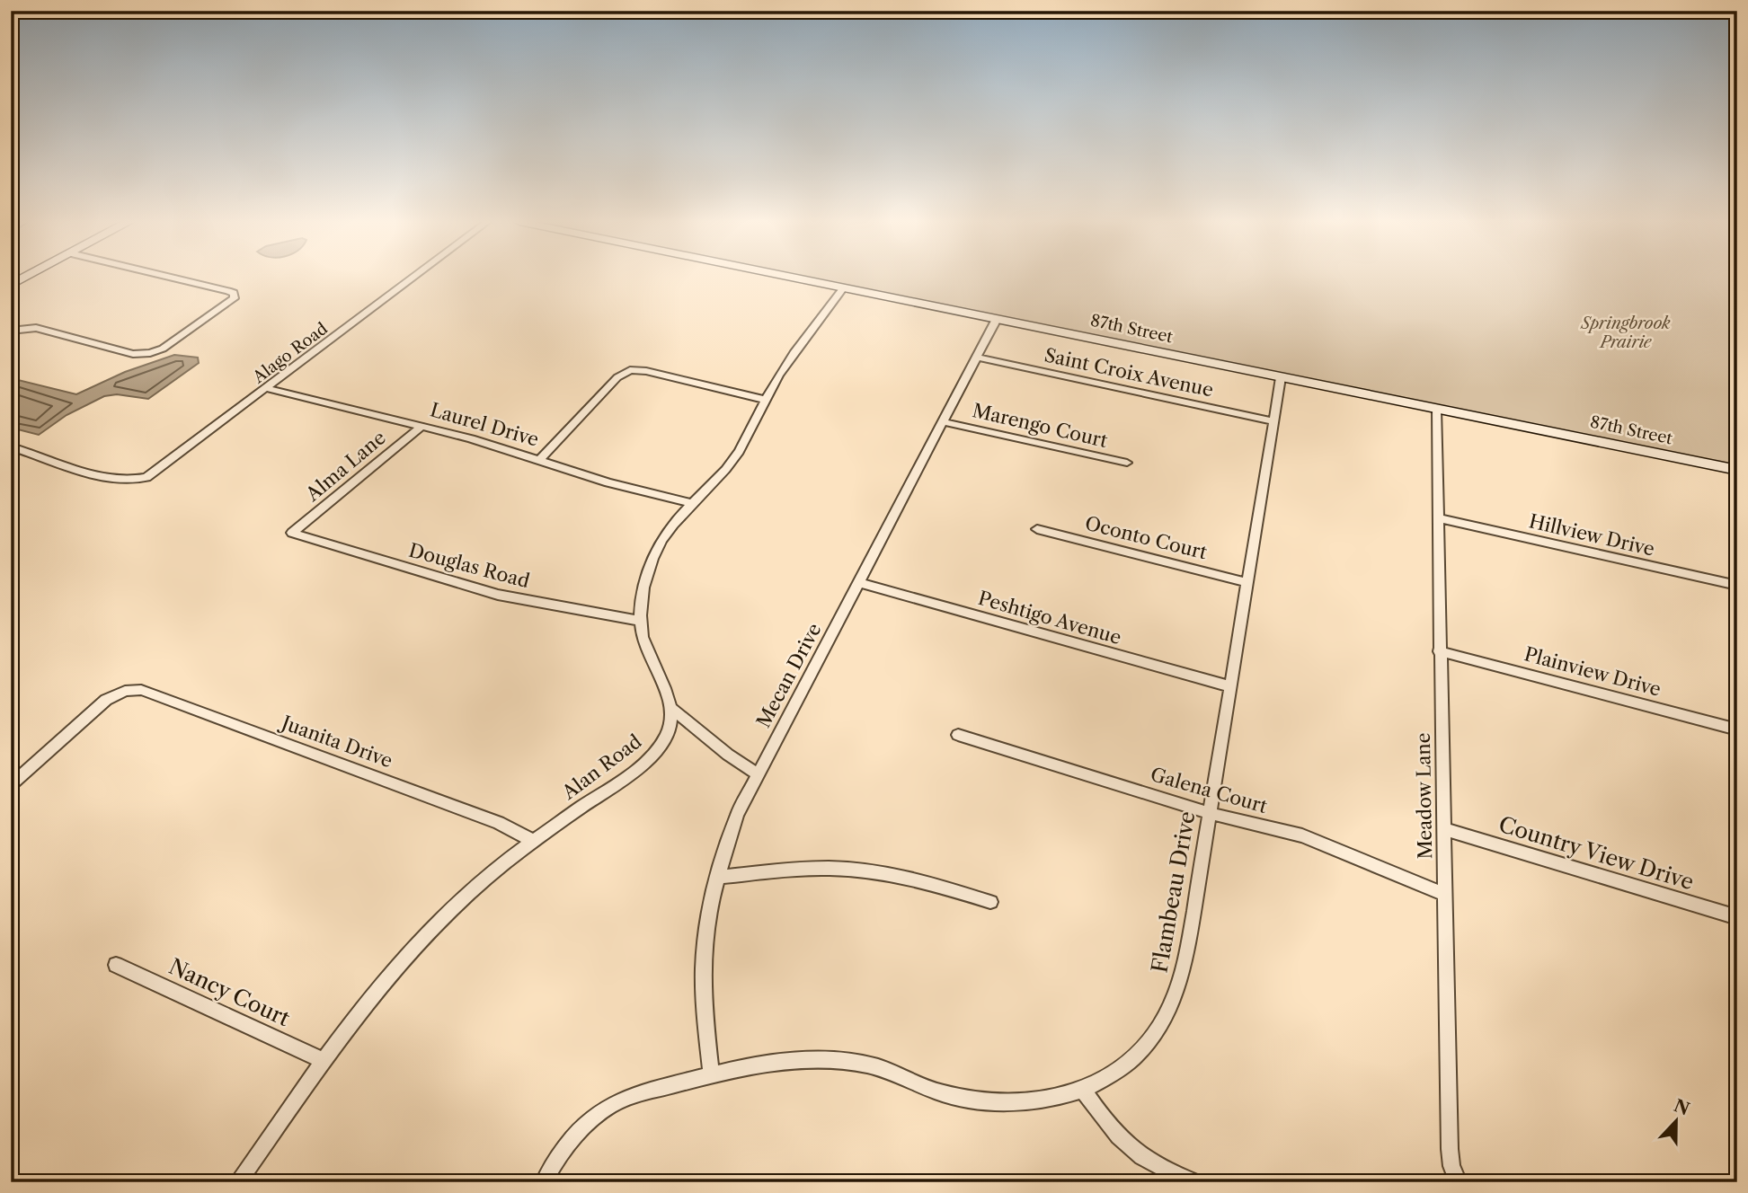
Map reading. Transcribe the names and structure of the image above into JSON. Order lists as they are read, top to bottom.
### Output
{
  "streets": {
    "street": [
      "87th Street",
      "Alago Road",
      "Saint Croix Avenue",
      "Laurel Drive",
      "Marengo Court",
      "Alma Lane",
      "Hillview Drive",
      "Oconto Court",
      "Douglas Road",
      "Peshtigo Avenue",
      "Plainview Drive",
      "Mecan Drive",
      "Juanita Drive",
      "Alan Road",
      "Galena Court",
      "Meadow Lane",
      "Country View Drive",
      "Flambeau Drive",
      "Nancy Court"
    ]
  },
  "crossings": [
    ["87th Street", "Mecan Drive"],
    ["87th Street", "Meadow Lane"],
    ["87th Street", "Flambeau Drive"],
    ["Alago Road", "Laurel Drive"],
    ["Saint Croix Avenue", "Mecan Drive"],
    ["Saint Croix Avenue", "Flambeau Drive"],
    ["Laurel Drive", "Alma Lane"],
    ["Marengo Court", "Mecan Drive"],
    ["Alma Lane", "Douglas Road"],
    ["Hillview Drive", "Meadow Lane"],
    ["Oconto Court", "Flambeau Drive"],
    ["Peshtigo Avenue", "Mecan Drive"],
    ["Peshtigo Avenue", "Flambeau Drive"],
    ["Plainview Drive", "Meadow Lane"],
    ["Mecan Drive", "Flambeau Drive"],
    ["Juanita Drive", "Alan Road"],
    ["Alan Road", "Nancy Court"],
    ["Galena Court", "Meadow Lane"],
    ["Galena Court", "Flambeau Drive"],
    ["Meadow Lane", "Country View Drive"]
  ],
  "parks": ["Springbrook Prairie"],
  "north": "top"
}
